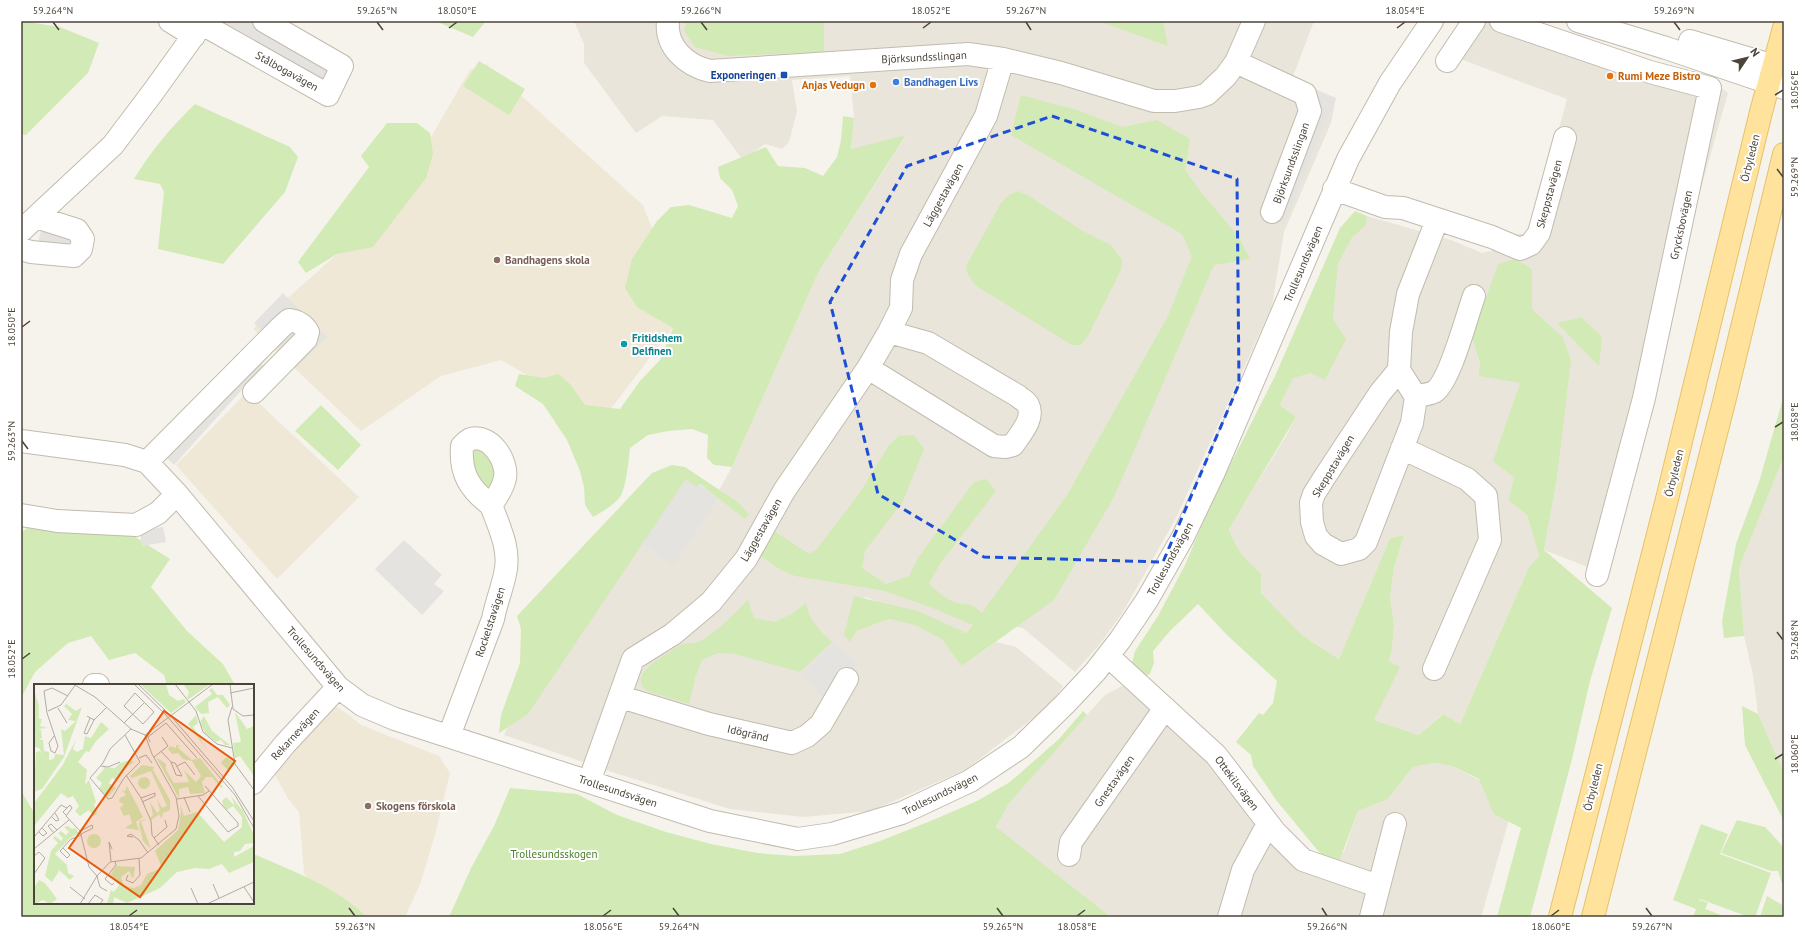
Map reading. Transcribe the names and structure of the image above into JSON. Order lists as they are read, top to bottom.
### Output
{
  "streets": {
    "main road": ["Örbyleden"],
    "street": [
      "Björksundsslingan",
      "Stålbogavägen",
      "Skeppstavägen",
      "Läggestavägen",
      "Grycksbovägen",
      "Trollesundsvägen",
      "Rockelstavägen",
      "Idögränd",
      "Rekarnevägen",
      "Gnestavägen",
      "Ottekilsvägen"
    ]
  },
  "crossings": [
    ["Björksundsslingan", "Läggestavägen"],
    ["Skeppstavägen", "Trollesundsvägen"],
    ["Läggestavägen", "Trollesundsvägen"],
    ["Läggestavägen", "Idögränd"],
    ["Trollesundsvägen", "Rockelstavägen"],
    ["Trollesundsvägen", "Rekarnevägen"],
    ["Trollesundsvägen", "Ottekilsvägen"],
    ["Gnestavägen", "Ottekilsvägen"]
  ],
  "parks": ["Trollesundsskogen"],
  "places": {
    "transit": ["Exponeringen"],
    "other": [
      "Rumi Meze Bistro",
      "Bandhagen Livs",
      "Anjas Vedugn",
      "Bandhagens skola",
      "Fritidshem Delfinen",
      "Skogens förskola"
    ]
  },
  "north": "top right",
  "coordinates": [
    "59.264°N",
    "59.265°N",
    "18.050°E",
    "59.266°N",
    "18.052°E",
    "59.267°N",
    "18.054°E",
    "59.269°N",
    "18.056°E",
    "18.058°E",
    "59.263°N",
    "59.268°N",
    "18.060°E"
  ]
}
